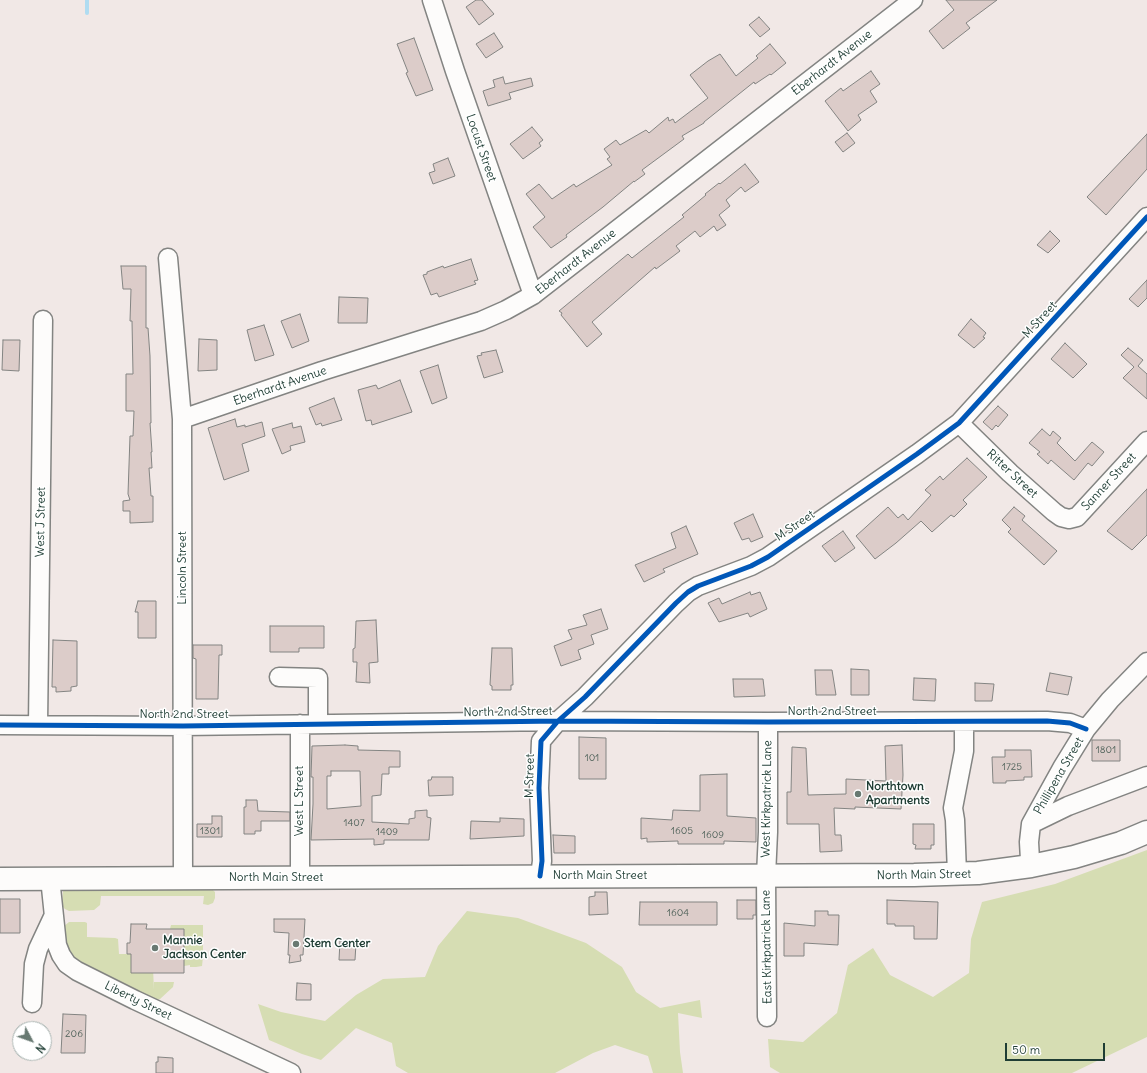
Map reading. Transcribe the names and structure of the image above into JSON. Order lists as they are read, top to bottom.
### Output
{
  "streets": {
    "main road": ["North Main Street"],
    "street": [
      "Eberhardt Avenue",
      "Locust Street",
      "M Street",
      "Ritter Street",
      "Sanner Street",
      "West J Street",
      "Lincoln Street",
      "North 2nd Street",
      "Phillipena Street",
      "West Kirkpatrick Lane",
      "West L Street",
      "East Kirkpatrick Lane",
      "Liberty Street"
    ]
  },
  "crossings": [
    ["Eberhardt Avenue", "Locust Street"],
    ["Eberhardt Avenue", "Lincoln Street"],
    ["M Street", "Ritter Street"],
    ["M Street", "North 2nd Street"],
    ["M Street", "North Main Street"],
    ["Ritter Street", "Sanner Street"],
    ["West J Street", "North 2nd Street"],
    ["Lincoln Street", "North 2nd Street"],
    ["Lincoln Street", "North Main Street"],
    ["North 2nd Street", "Phillipena Street"],
    ["North 2nd Street", "West Kirkpatrick Lane"],
    ["North 2nd Street", "West L Street"],
    ["Phillipena Street", "North Main Street"],
    ["West Kirkpatrick Lane", "North Main Street"],
    ["West Kirkpatrick Lane", "East Kirkpatrick Lane"],
    ["West L Street", "North Main Street"],
    ["North Main Street", "East Kirkpatrick Lane"],
    ["North Main Street", "Liberty Street"]
  ],
  "places": ["Northtown Apartments", "Stem Center", "Mannie Jackson Center"],
  "house_numbers": [
    "1801",
    "101",
    "1725",
    "1407",
    "1301",
    "1605",
    "1409",
    "1609",
    "1604",
    "206"
  ],
  "scale_bar": "50 m",
  "north": "bottom right"
}
